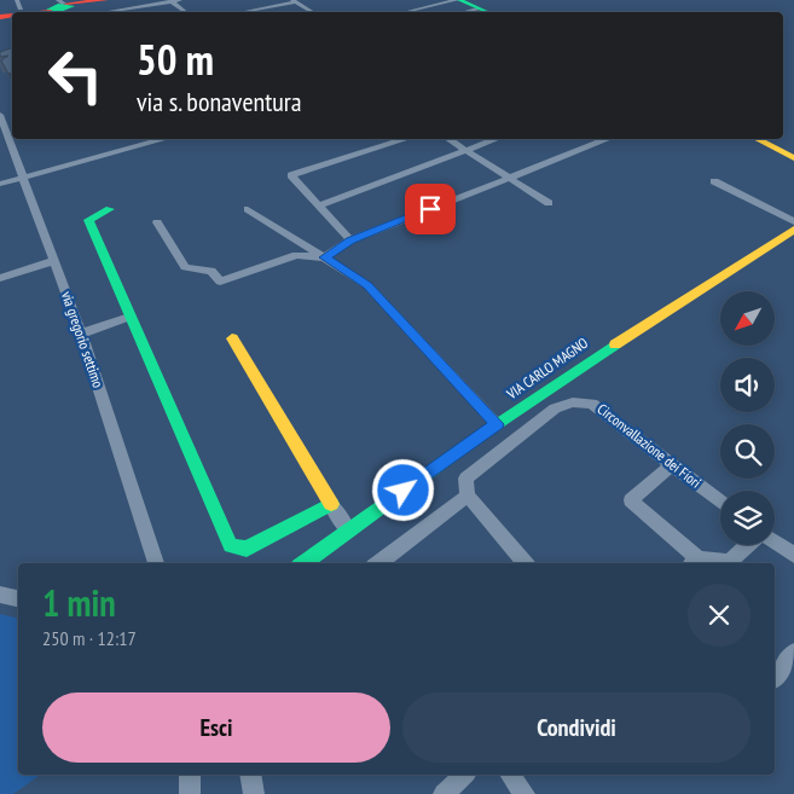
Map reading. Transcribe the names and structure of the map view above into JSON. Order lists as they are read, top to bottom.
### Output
{
  "streets": {
    "street": ["via gregorio settimo", "VIA CARLO MAGNO", "Circonvallazione dei Fiori"]
  },
  "north": "bottom left",
  "page": {
    "turn": ["50 m", "via s. bonaventura"],
    "heading": ["1 min", "250 m · 12:17"],
    "buttons": ["Esci", "Condividi"]
  }
}
